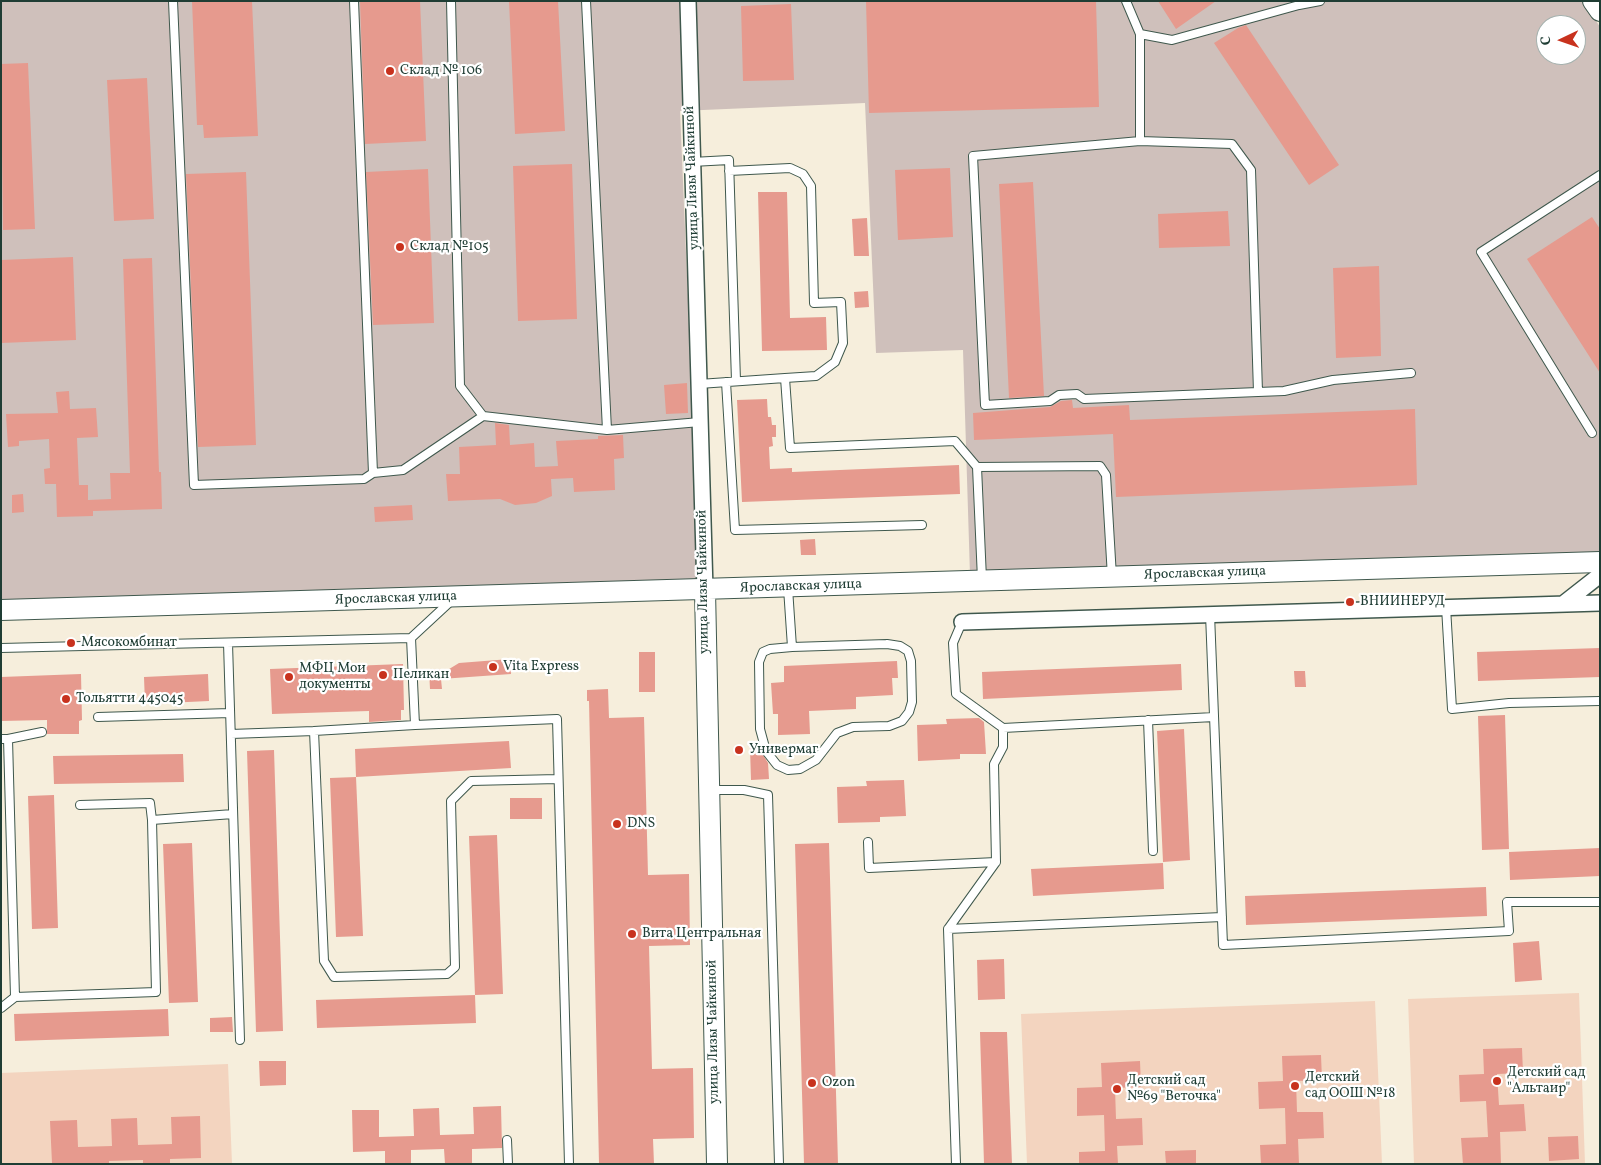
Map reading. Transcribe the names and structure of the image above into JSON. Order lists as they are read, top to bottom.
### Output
{
  "streets": {
    "main road": ["улица Лизы Чайкиной", "Ярославская улица"]
  },
  "crossings": [
    ["улица Лизы Чайкиной", "Ярославская улица"]
  ],
  "places": [
    "Склад № 106",
    "Склад №105",
    "ВНИИНЕРУД",
    "Мясокомбинат",
    "Vita Express",
    "Пеликан",
    "МФЦ Мои документы",
    "Тольятти 445045",
    "Универмаг",
    "DNS",
    "Вита Центральная",
    "Детский сад \"Альтаир\"",
    "Ozon",
    "Детский сад ООШ №18",
    "Детский сад №69 \"Веточка\""
  ],
  "north": "left"
}
